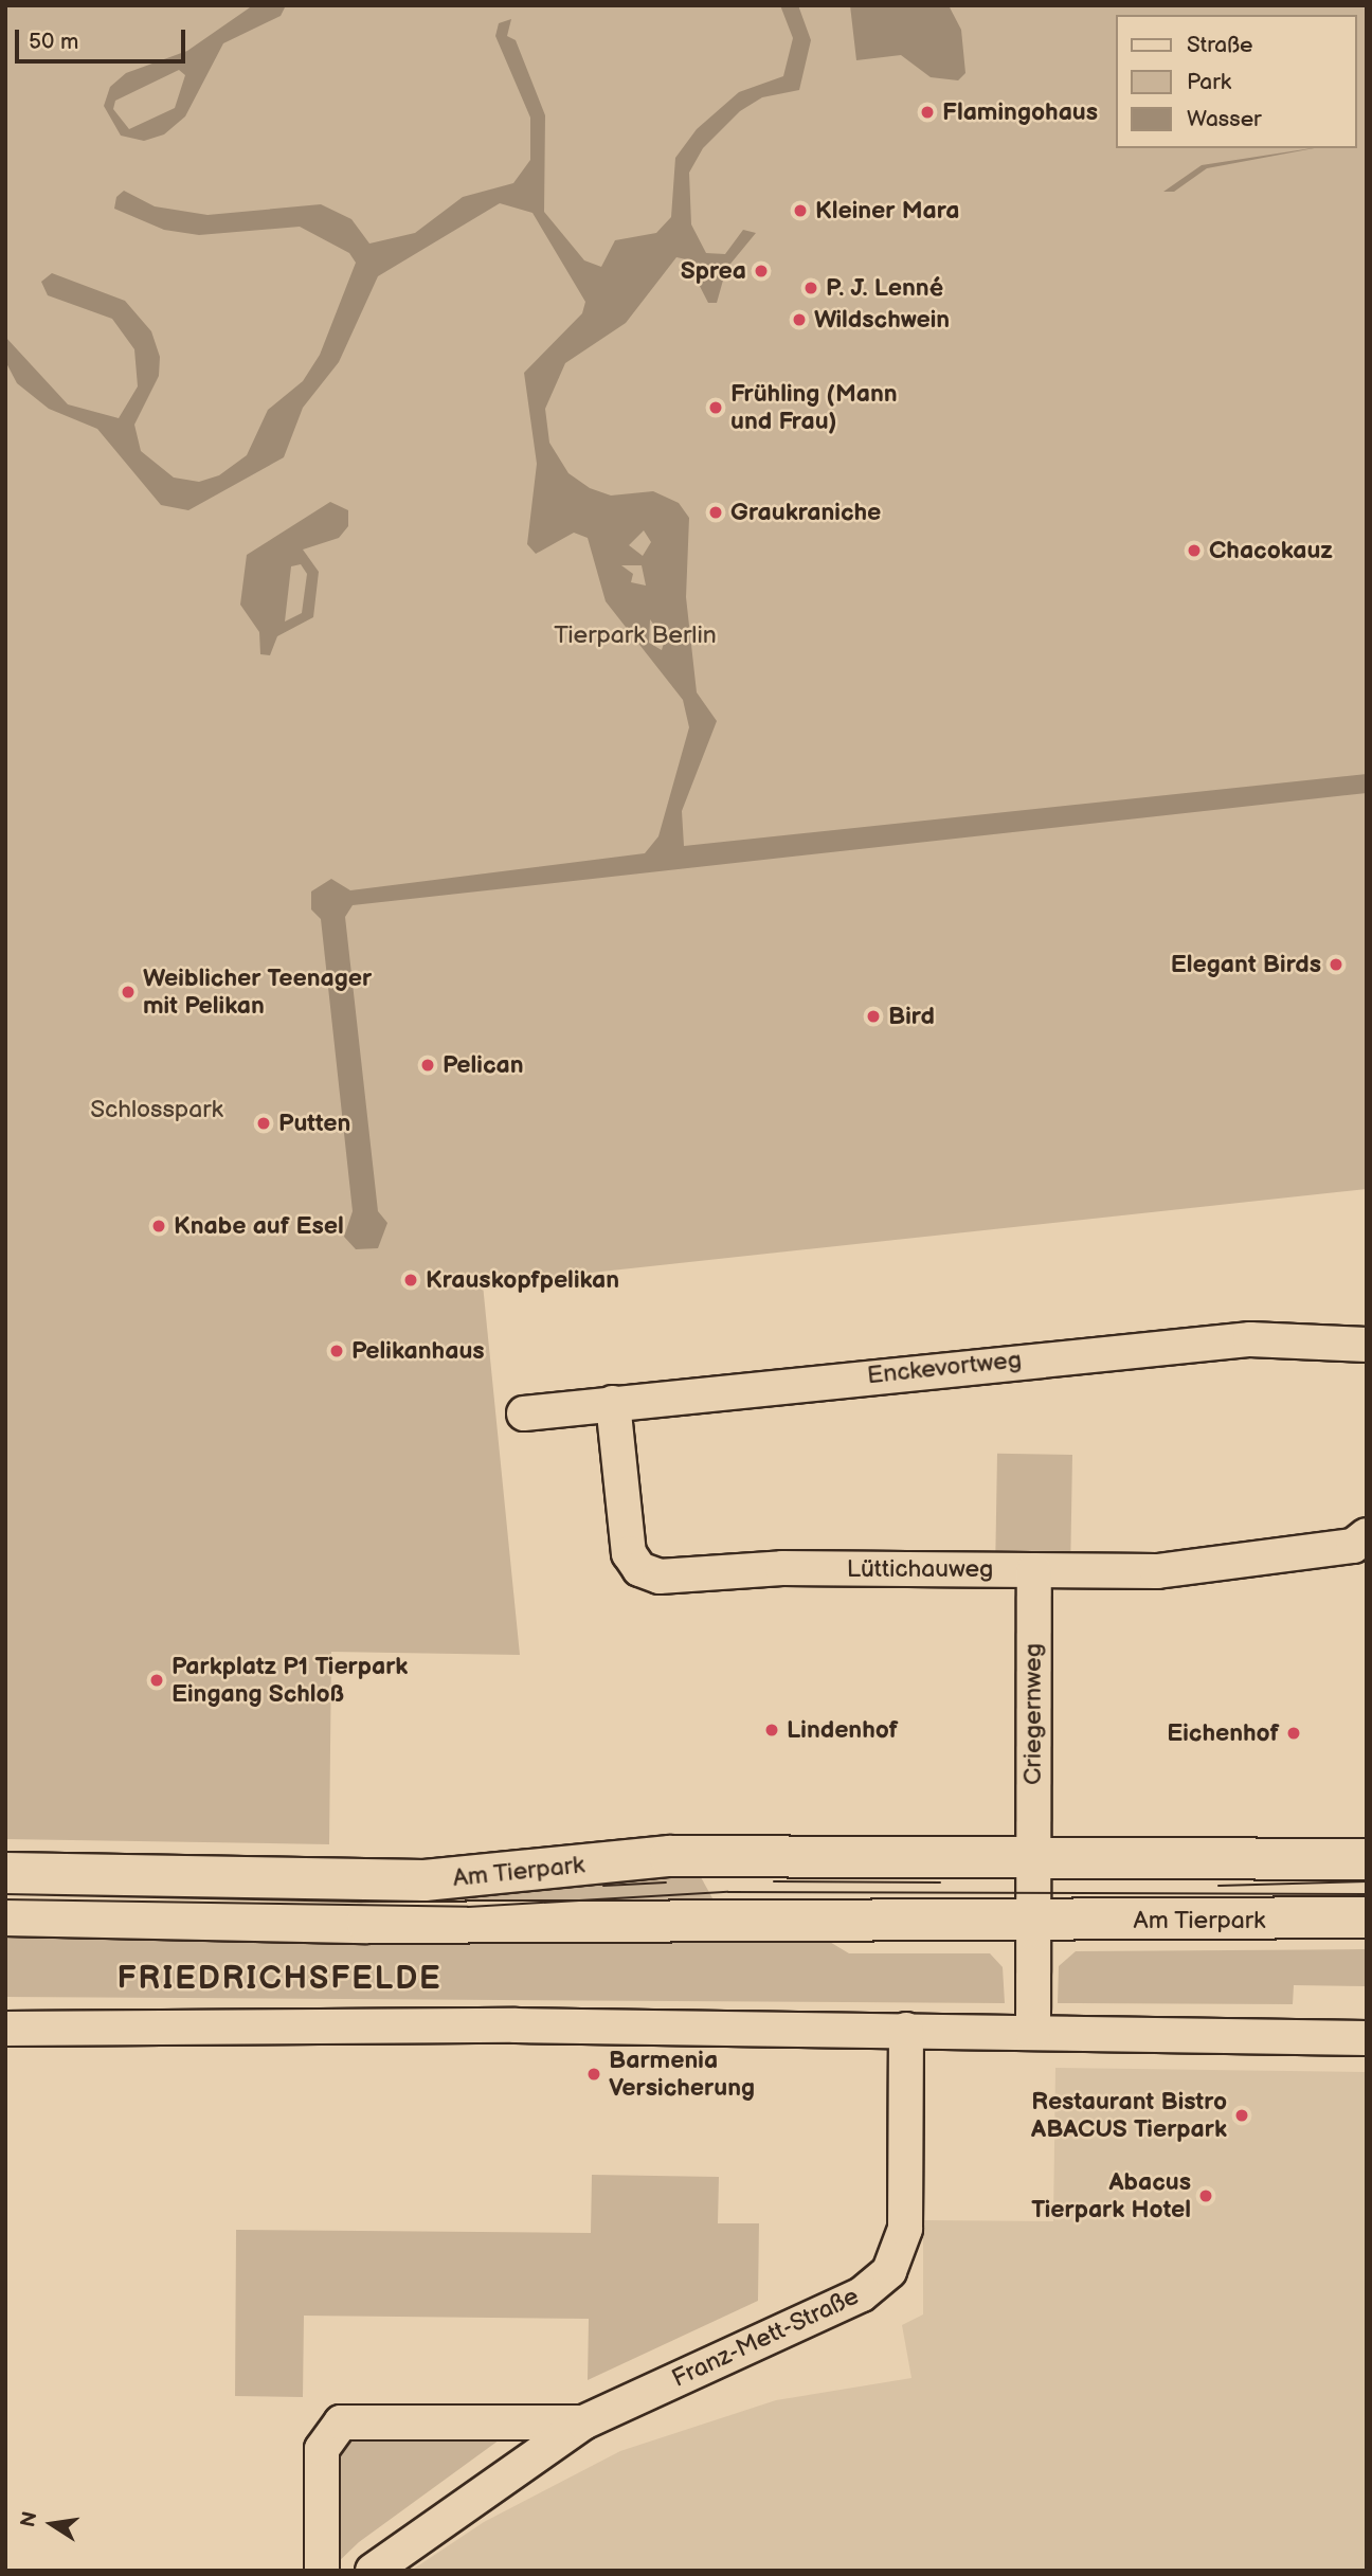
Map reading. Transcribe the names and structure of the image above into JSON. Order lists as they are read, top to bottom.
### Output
{
  "streets": {
    "main road": ["Am Tierpark"],
    "street": [
      "Enckevortweg",
      "Lüttichauweg",
      "Criegernweg",
      "Franz-Mett-Straße"
    ]
  },
  "crossings": [
    ["Enckevortweg", "Lüttichauweg"],
    ["Lüttichauweg", "Criegernweg"],
    ["Criegernweg", "Am Tierpark"]
  ],
  "districts": ["FRIEDRICHSFELDE"],
  "parks": ["Tierpark Berlin", "Schlosspark"],
  "places": [
    "Flamingohaus",
    "Kleiner Mara",
    "Sprea",
    "P. J. Lenné",
    "Wildschwein",
    "Frühling (Mann und Frau)",
    "Graukraniche",
    "Chacokauz",
    "Elegant Birds",
    "Weiblicher Teenager mit Pelikan",
    "Bird",
    "Pelican",
    "Putten",
    "Knabe auf Esel",
    "Krauskopfpelikan",
    "Pelikanhaus",
    "Parkplatz P1 Tierpark Eingang Schloß",
    "Lindenhof",
    "Eichenhof",
    "Barmenia Versicherung",
    "Restaurant Bistro ABACUS Tierpark",
    "Abacus Tierpark Hotel"
  ],
  "legend": ["Straße", "Park", "Wasser"],
  "scale_bar": "50 m",
  "north": "left"
}
